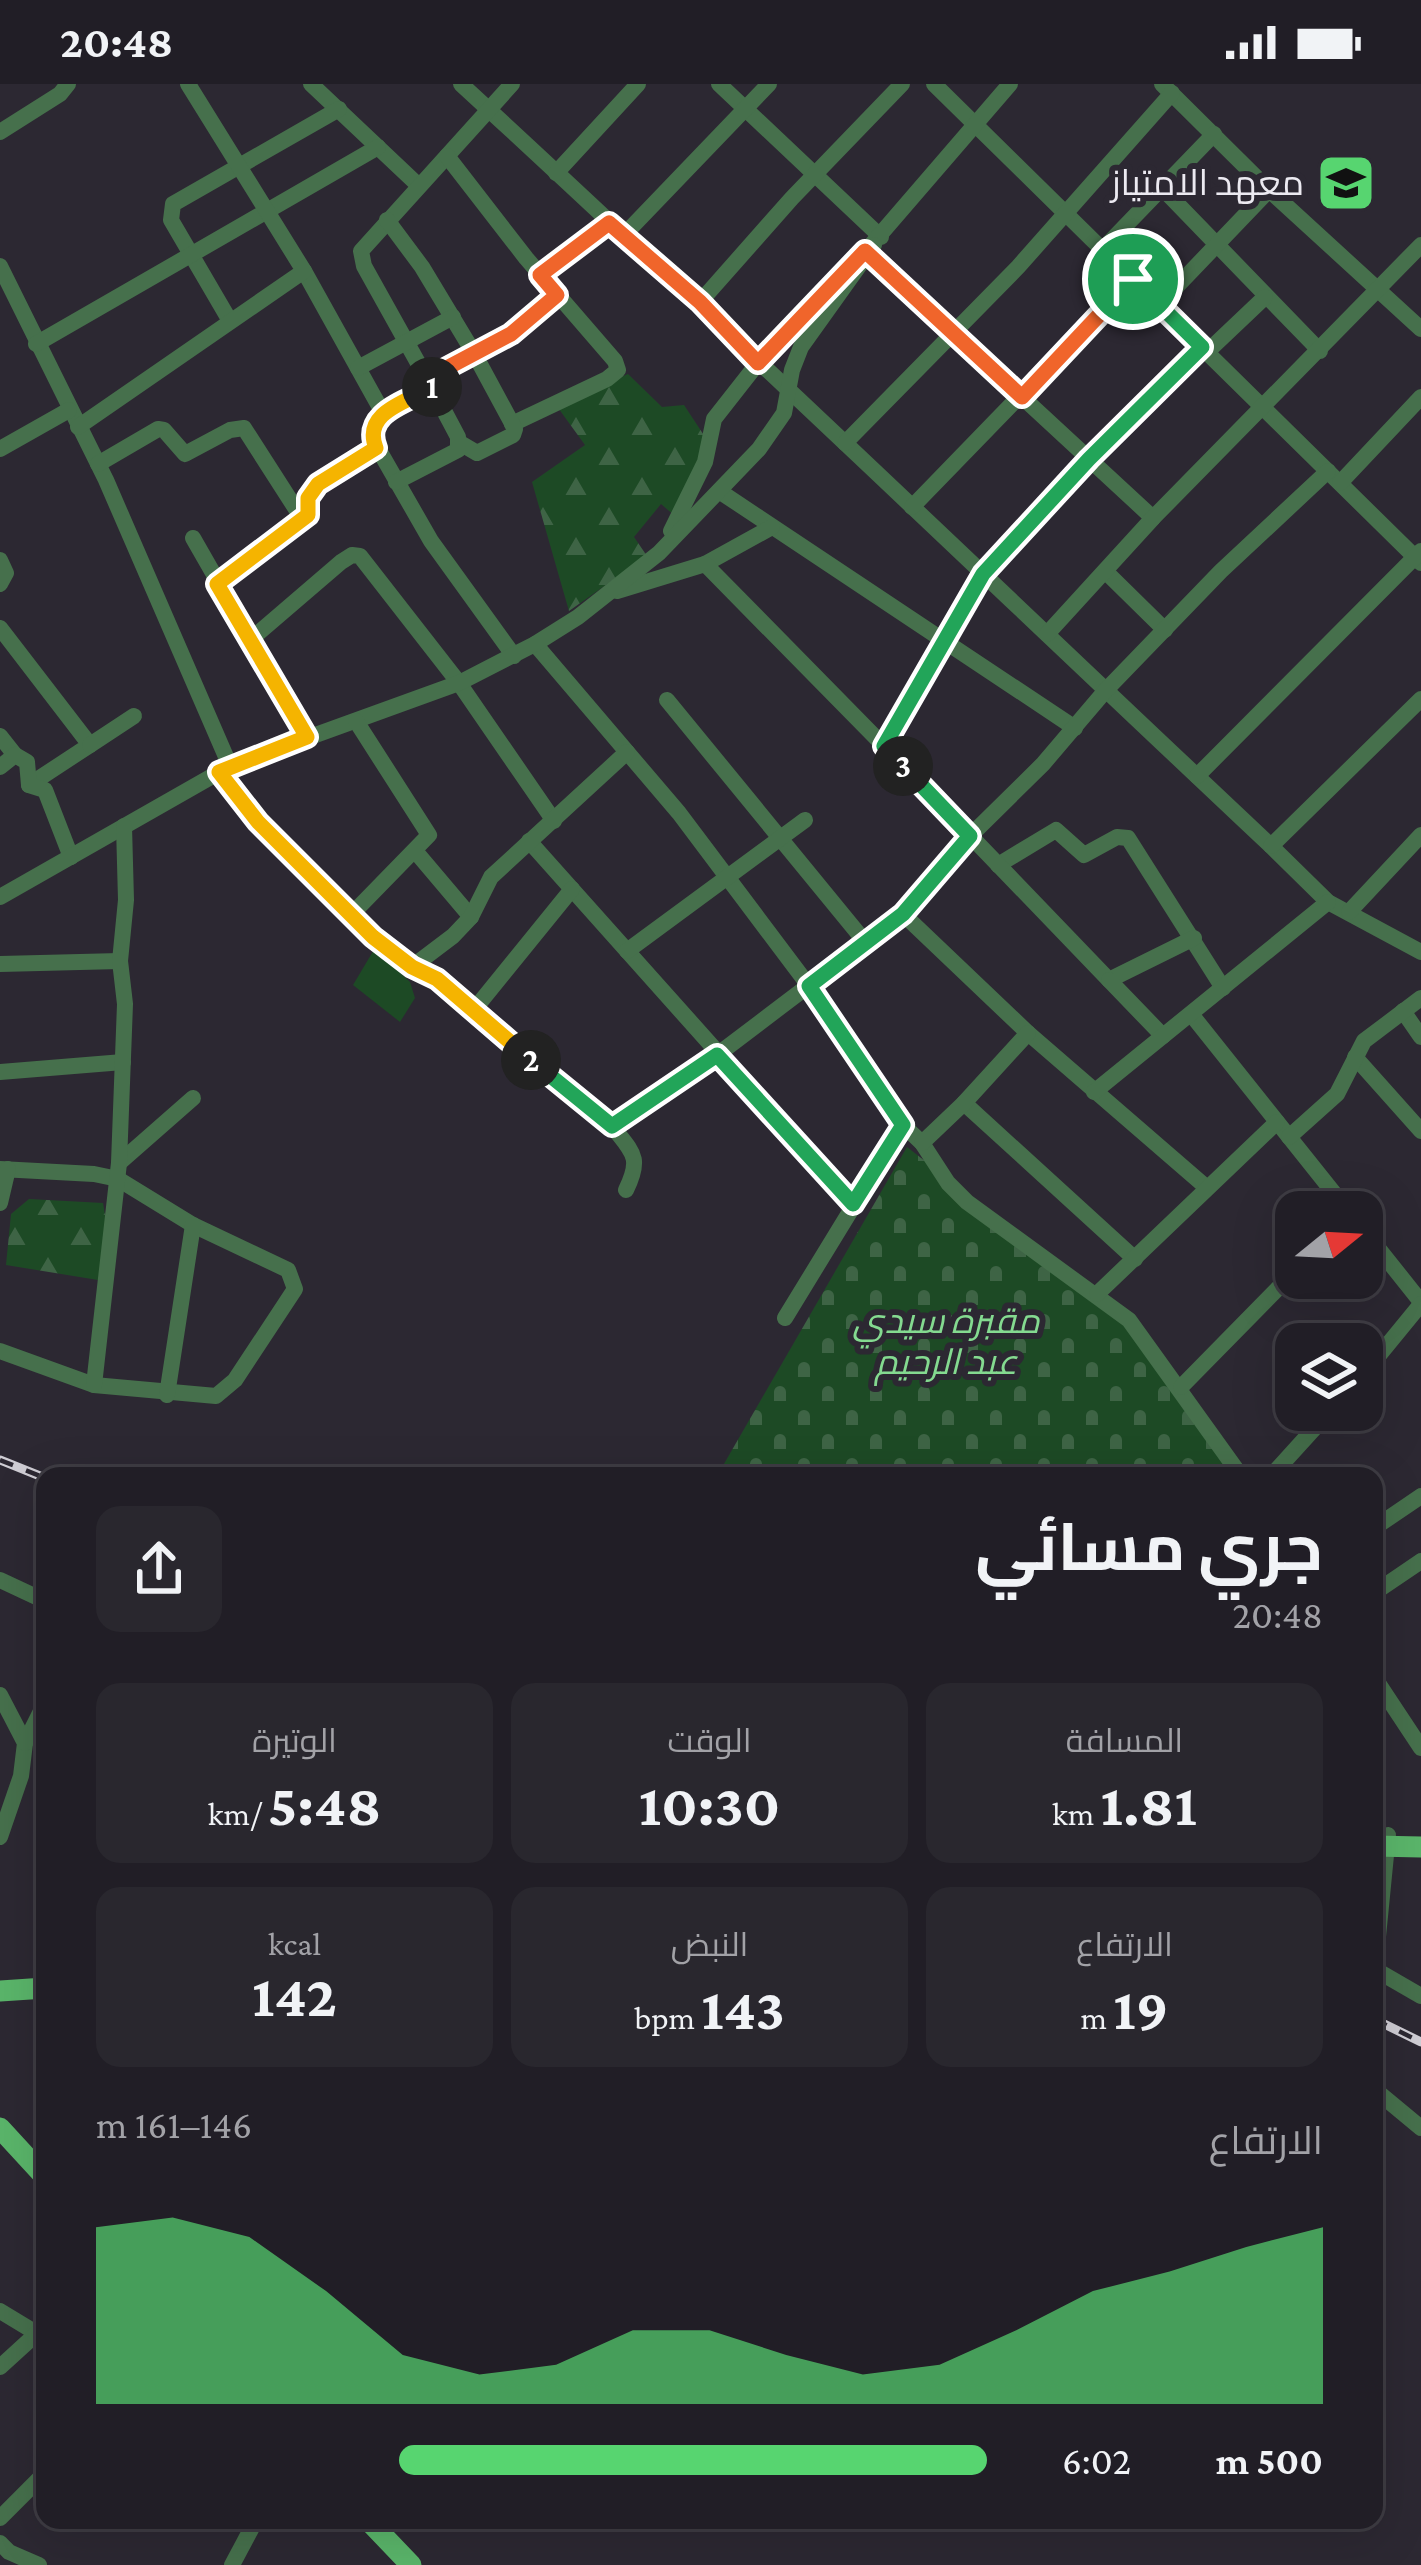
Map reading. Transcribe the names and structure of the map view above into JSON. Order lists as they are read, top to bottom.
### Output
{
  "parks": ["مقبرة سيدي عبد الرحيم"],
  "places": {
    "school or university": ["معهد الامتياز"]
  },
  "north": "right",
  "page": {
    "status": "20:48",
    "pins": ["1", "3", "2"],
    "heading": ["جري مسائي", "20:48"],
    "stats": [
      ["المسافة", "1.81 km"],
      ["الوقت", "10:30"],
      ["الوتيرة", "5:48 /km"],
      ["الارتفاع", "19 m"],
      ["النبض", "143 bpm"],
      ["kcal", "142"]
    ],
    "chart": ["الارتفاع", "146–161 m"],
    "list": [
      {
        "name": "500 m",
        "note": "6:02"
      }
    ]
  }
}
